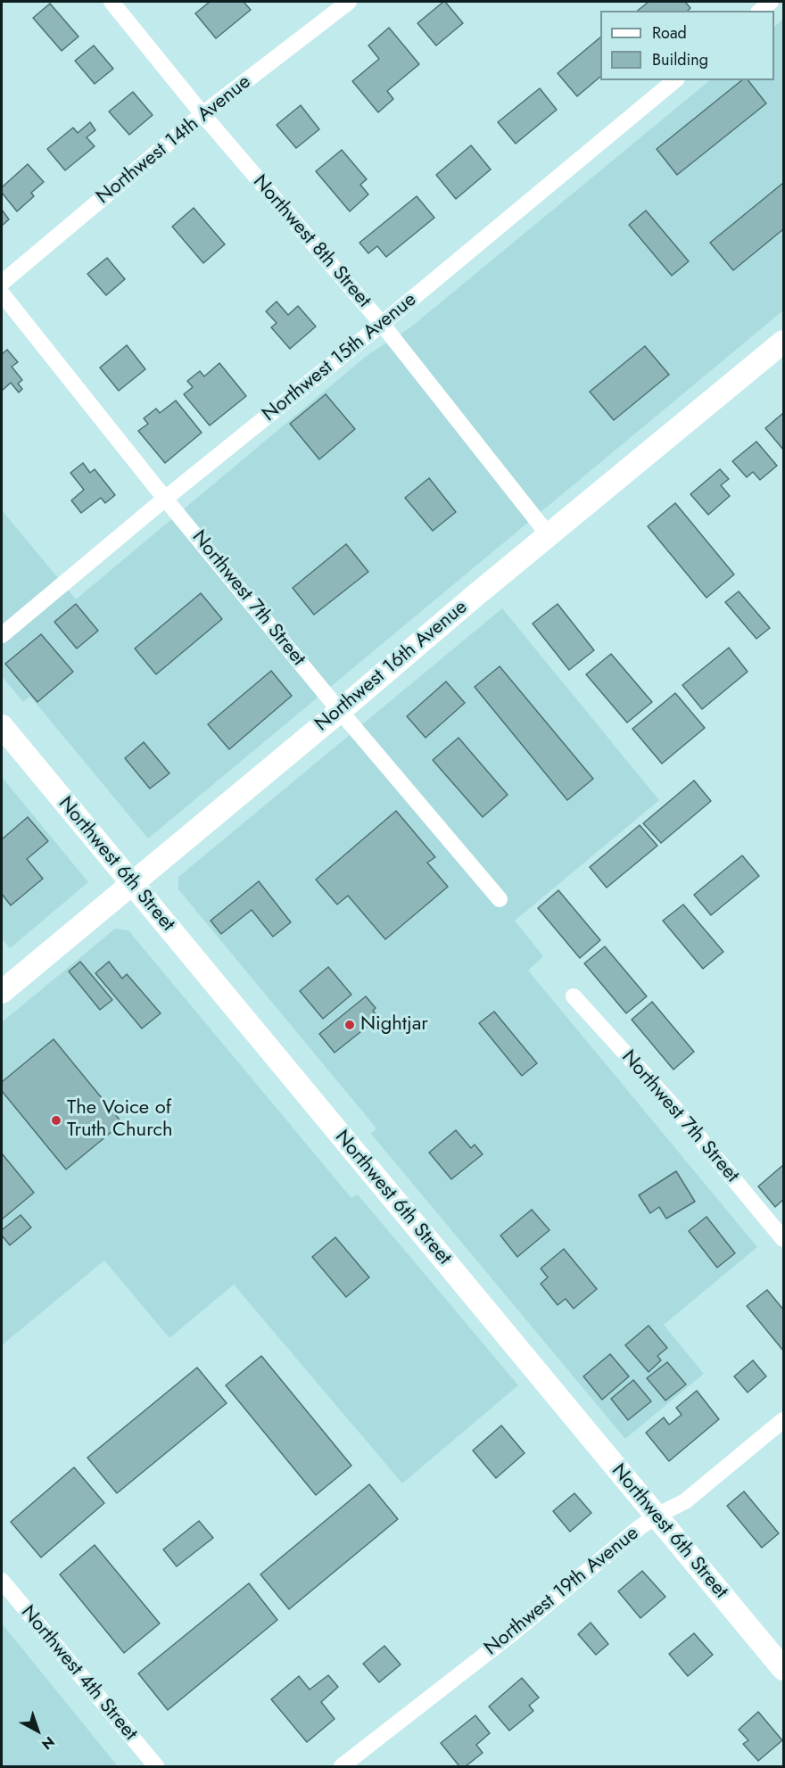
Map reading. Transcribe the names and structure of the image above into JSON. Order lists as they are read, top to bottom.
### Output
{
  "streets": {
    "main road": ["Northwest 16th Avenue", "Northwest 6th Street"],
    "street": [
      "Northwest 14th Avenue",
      "Northwest 8th Street",
      "Northwest 15th Avenue",
      "Northwest 7th Street",
      "Northwest 19th Avenue",
      "Northwest 4th Street"
    ]
  },
  "crossings": [
    ["Northwest 14th Avenue", "Northwest 8th Street"],
    ["Northwest 8th Street", "Northwest 15th Avenue"],
    ["Northwest 8th Street", "Northwest 16th Avenue"],
    ["Northwest 15th Avenue", "Northwest 7th Street"],
    ["Northwest 7th Street", "Northwest 16th Avenue"],
    ["Northwest 16th Avenue", "Northwest 6th Street"],
    ["Northwest 6th Street", "Northwest 19th Avenue"]
  ],
  "places": ["Nightjar", "The Voice of Truth Church"],
  "legend": ["Road", "Building"],
  "north": "bottom right"
}
